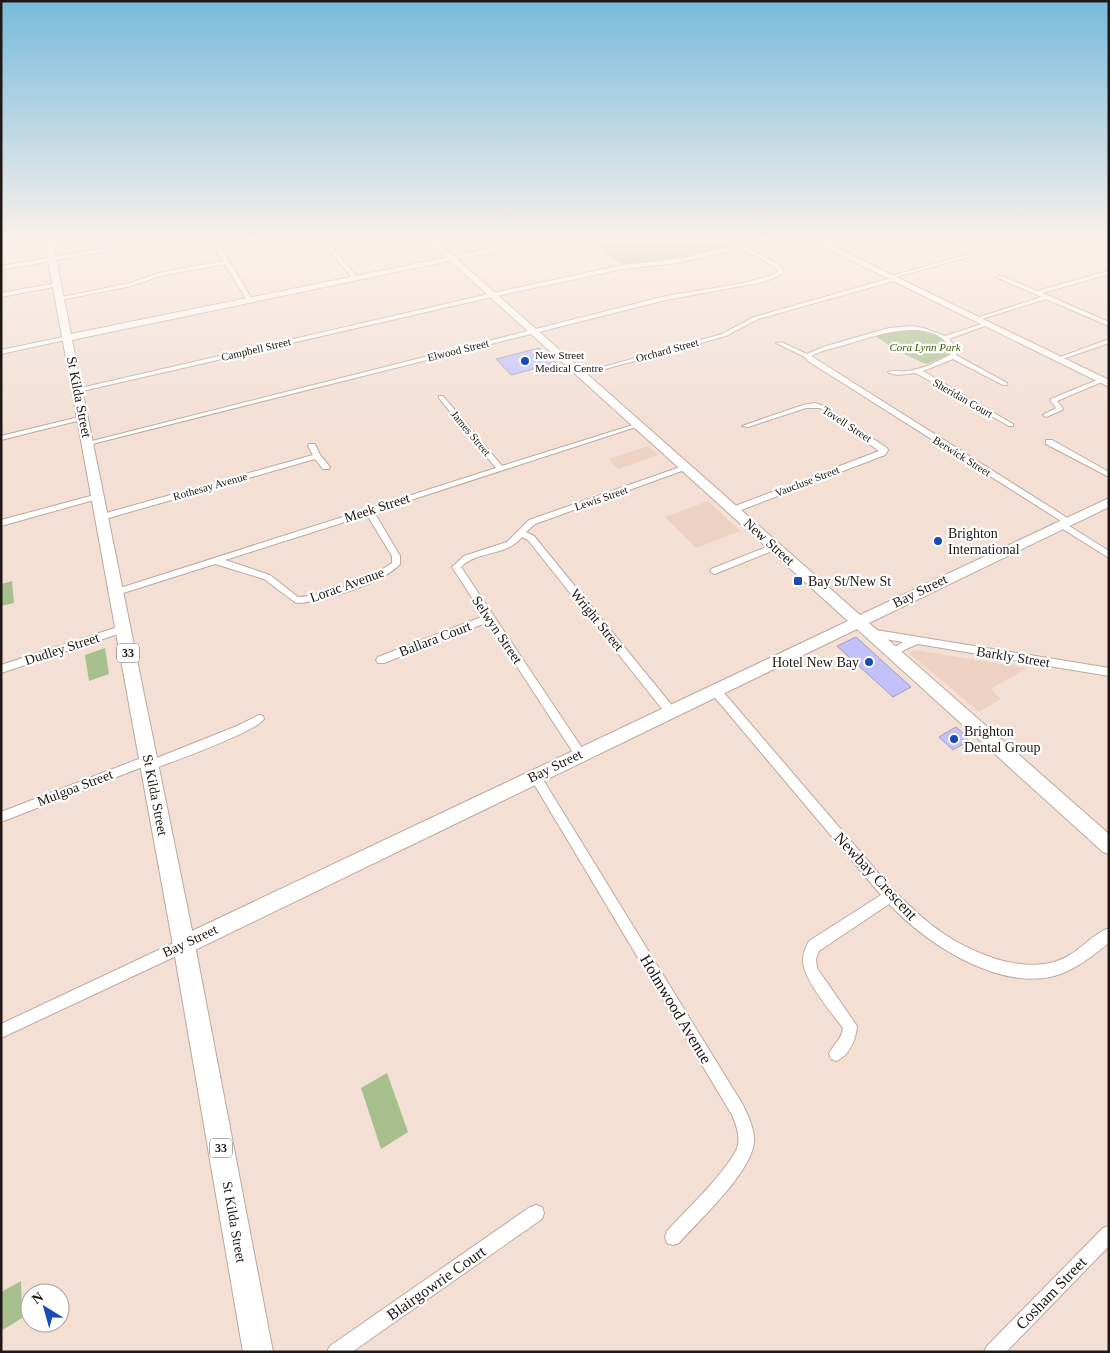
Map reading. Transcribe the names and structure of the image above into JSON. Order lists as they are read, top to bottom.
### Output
{
  "streets": {
    "main road": ["St Kilda Street", "33"],
    "street": [
      "Campbell Street",
      "Elwood Street",
      "Orchard Street",
      "Sheridan Court",
      "Tovell Street",
      "James Street",
      "Berwick Street",
      "Vaucluse Street",
      "Rothesay Avenue",
      "Lewis Street",
      "Meek Street",
      "New Street",
      "Lorac Avenue",
      "Bay Street",
      "Wright Street",
      "Selwyn Street",
      "Ballara Court",
      "Dudley Street",
      "Barkly Street",
      "Mulgoa Street",
      "Newbay Crescent",
      "Holmwood Avenue",
      "Blairgowrie Court",
      "Cosham Street"
    ]
  },
  "crossings": [
    ["Campbell Street", "St Kilda Street"],
    ["Elwood Street", "St Kilda Street"],
    ["Elwood Street", "New Street"],
    ["Orchard Street", "New Street"],
    ["St Kilda Street", "Rothesay Avenue"],
    ["St Kilda Street", "Meek Street"],
    ["St Kilda Street", "Bay Street"],
    ["St Kilda Street", "Dudley Street"],
    ["St Kilda Street", "Mulgoa Street"],
    ["Tovell Street", "Vaucluse Street"],
    ["James Street", "Meek Street"],
    ["Berwick Street", "Bay Street"],
    ["Vaucluse Street", "New Street"],
    ["Lewis Street", "New Street"],
    ["Lewis Street", "Wright Street"],
    ["Lewis Street", "Selwyn Street"],
    ["Meek Street", "New Street"],
    ["Meek Street", "Lorac Avenue"],
    ["New Street", "Bay Street"],
    ["New Street", "Barkly Street"],
    ["Bay Street", "Wright Street"],
    ["Bay Street", "Selwyn Street"],
    ["Bay Street", "Newbay Crescent"],
    ["Bay Street", "Holmwood Avenue"],
    ["Wright Street", "Selwyn Street"],
    ["Selwyn Street", "Ballara Court"]
  ],
  "parks": ["Cora Lynn Park"],
  "places": {
    "other": [
      "New Street Medical Centre",
      "Brighton International",
      "Hotel New Bay",
      "Brighton Dental Group"
    ],
    "transit": ["Bay St/New St"]
  },
  "north": "top left"
}
